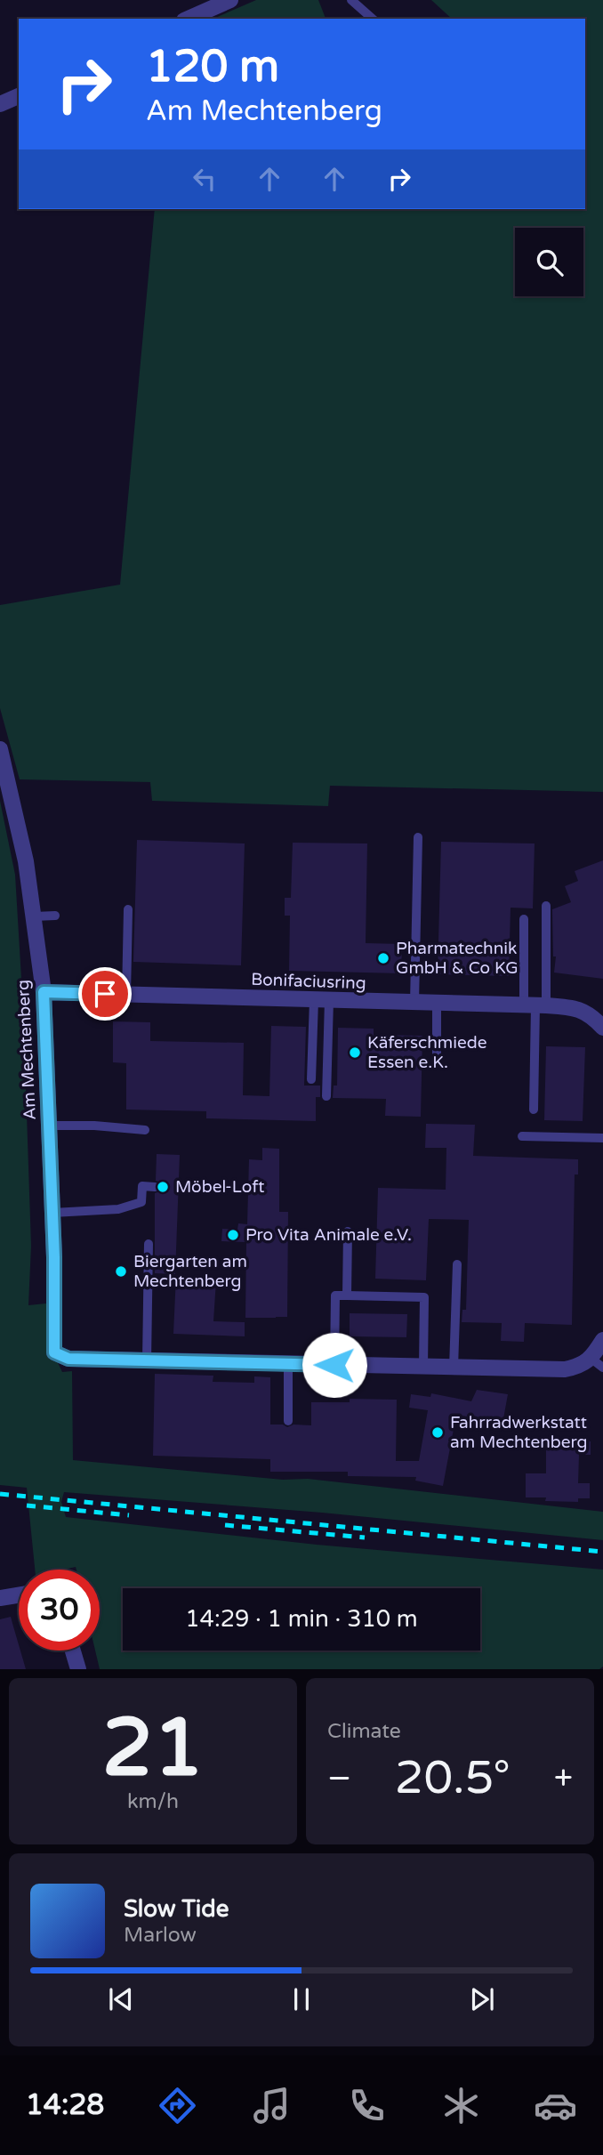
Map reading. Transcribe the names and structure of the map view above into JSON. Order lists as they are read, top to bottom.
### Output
{
  "streets": {
    "street": ["Bonifaciusring", "Am Mechtenberg"]
  },
  "crossings": [
    ["Bonifaciusring", "Am Mechtenberg"]
  ],
  "places": [
    "Pharmatechnik GmbH & Co KG",
    "Käferschmiede Essen e.K.",
    "Möbel-Loft",
    "Pro Vita Animale e.V.",
    "Biergarten am Mechtenberg",
    "Fahrradwerkstatt am Mechtenberg"
  ],
  "page": {
    "turn": ["120 m", "Am Mechtenberg"],
    "limit": "30",
    "trip": "14:29 · 1 min · 310 m",
    "tile": [
      ["21", "km/h"],
      "Climate"
    ],
    "heat": ["−", "20.5°", "+"],
    "song": ["Slow Tide", "Marlow"],
    "tabs": "14:28"
  }
}
